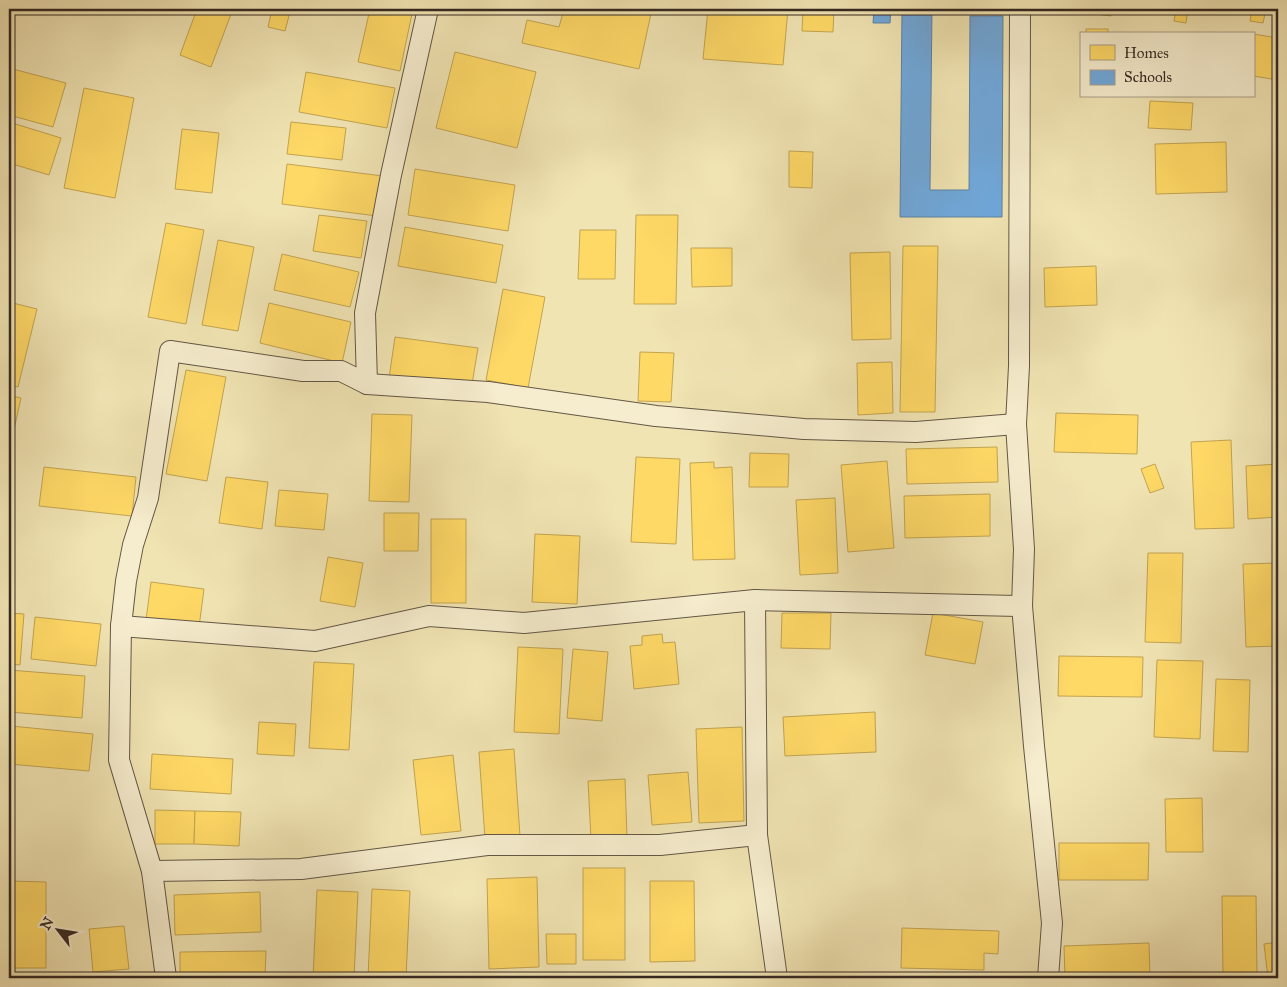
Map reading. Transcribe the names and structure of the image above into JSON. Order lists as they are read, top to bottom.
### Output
{
  "legend": ["Homes", "Schools"],
  "north": "top left"
}
